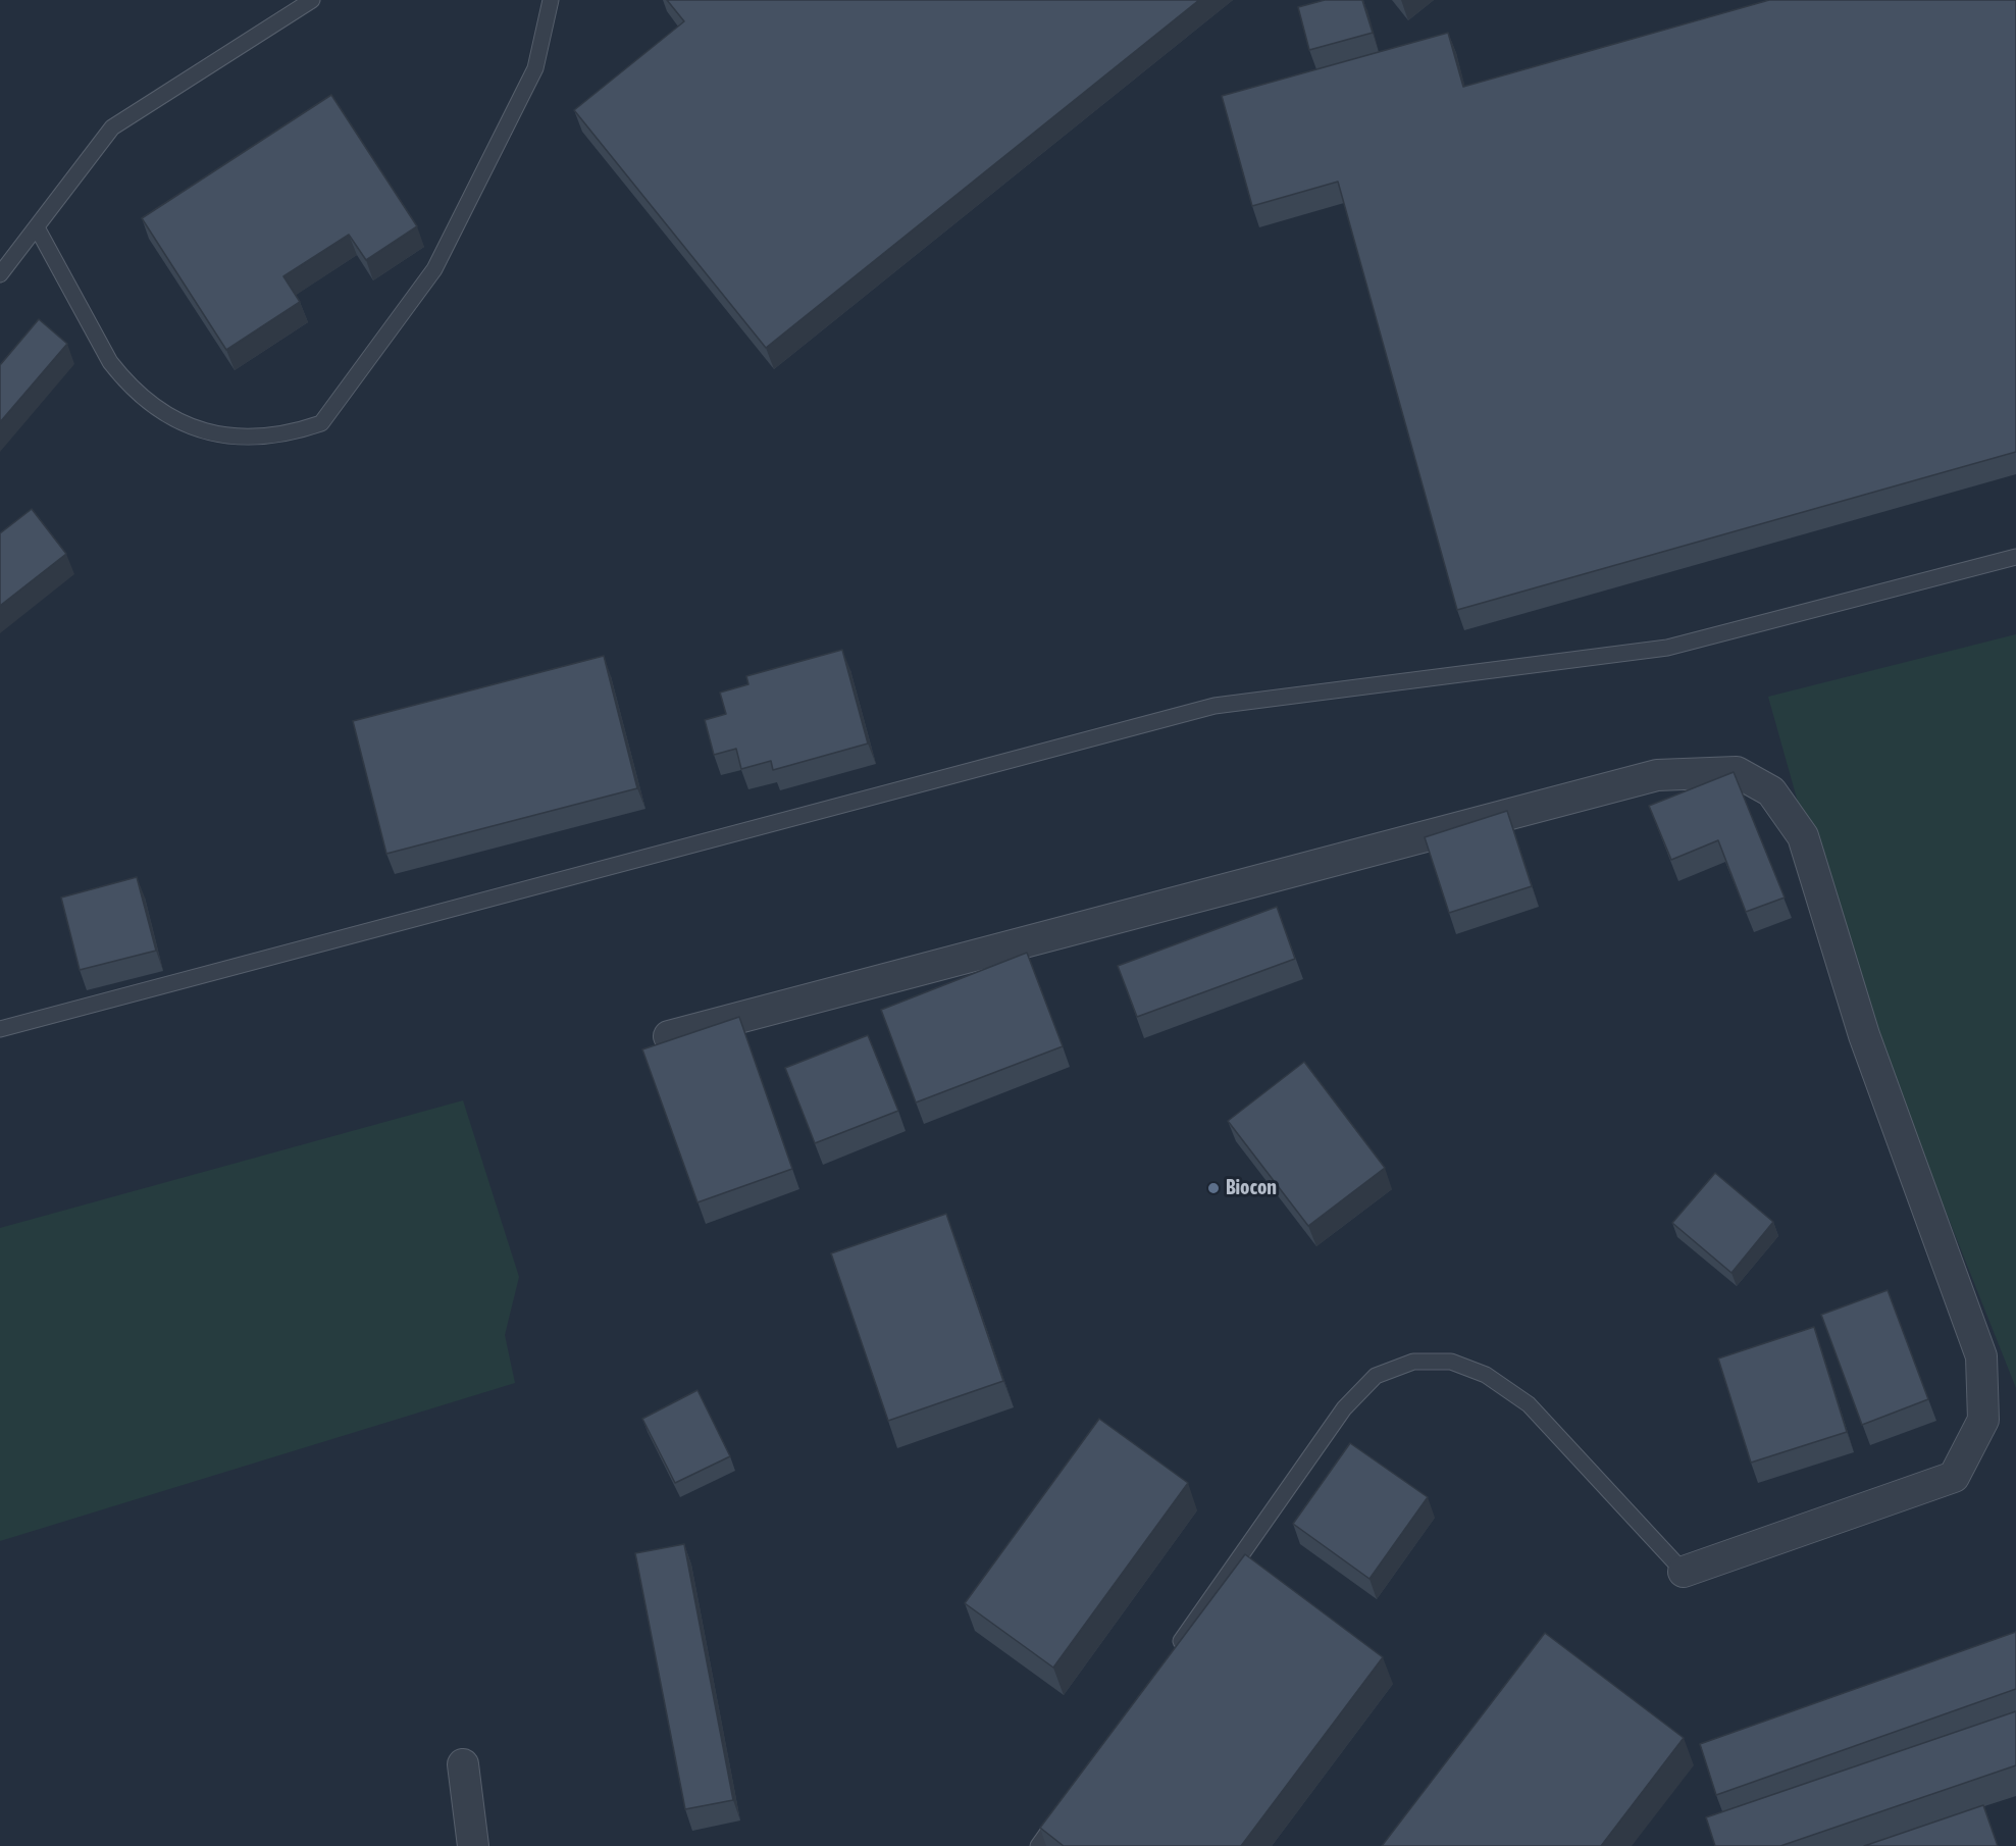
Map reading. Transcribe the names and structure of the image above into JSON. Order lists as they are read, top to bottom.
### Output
{
  "places": ["Biocon"]
}
